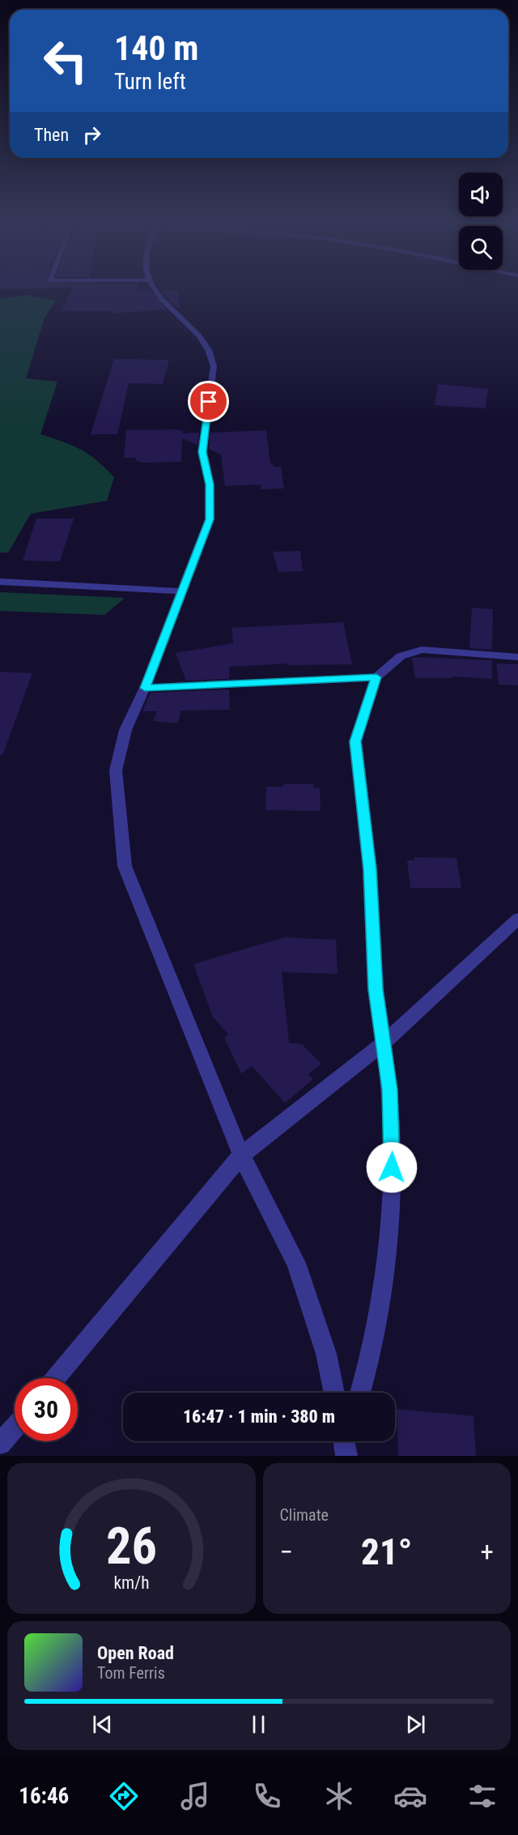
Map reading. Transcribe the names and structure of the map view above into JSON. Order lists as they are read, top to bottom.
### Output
{
  "page": {
    "turn": ["140 m", "Turn left"],
    "then": "Then",
    "limit": "30",
    "trip": "16:47 · 1 min · 380 m",
    "tile": "Climate",
    "heat": ["−", "21°", "+"],
    "song": ["Open Road", "Tom Ferris"],
    "tabs": "16:46",
    "gauge": ["26", "km/h"]
  }
}
